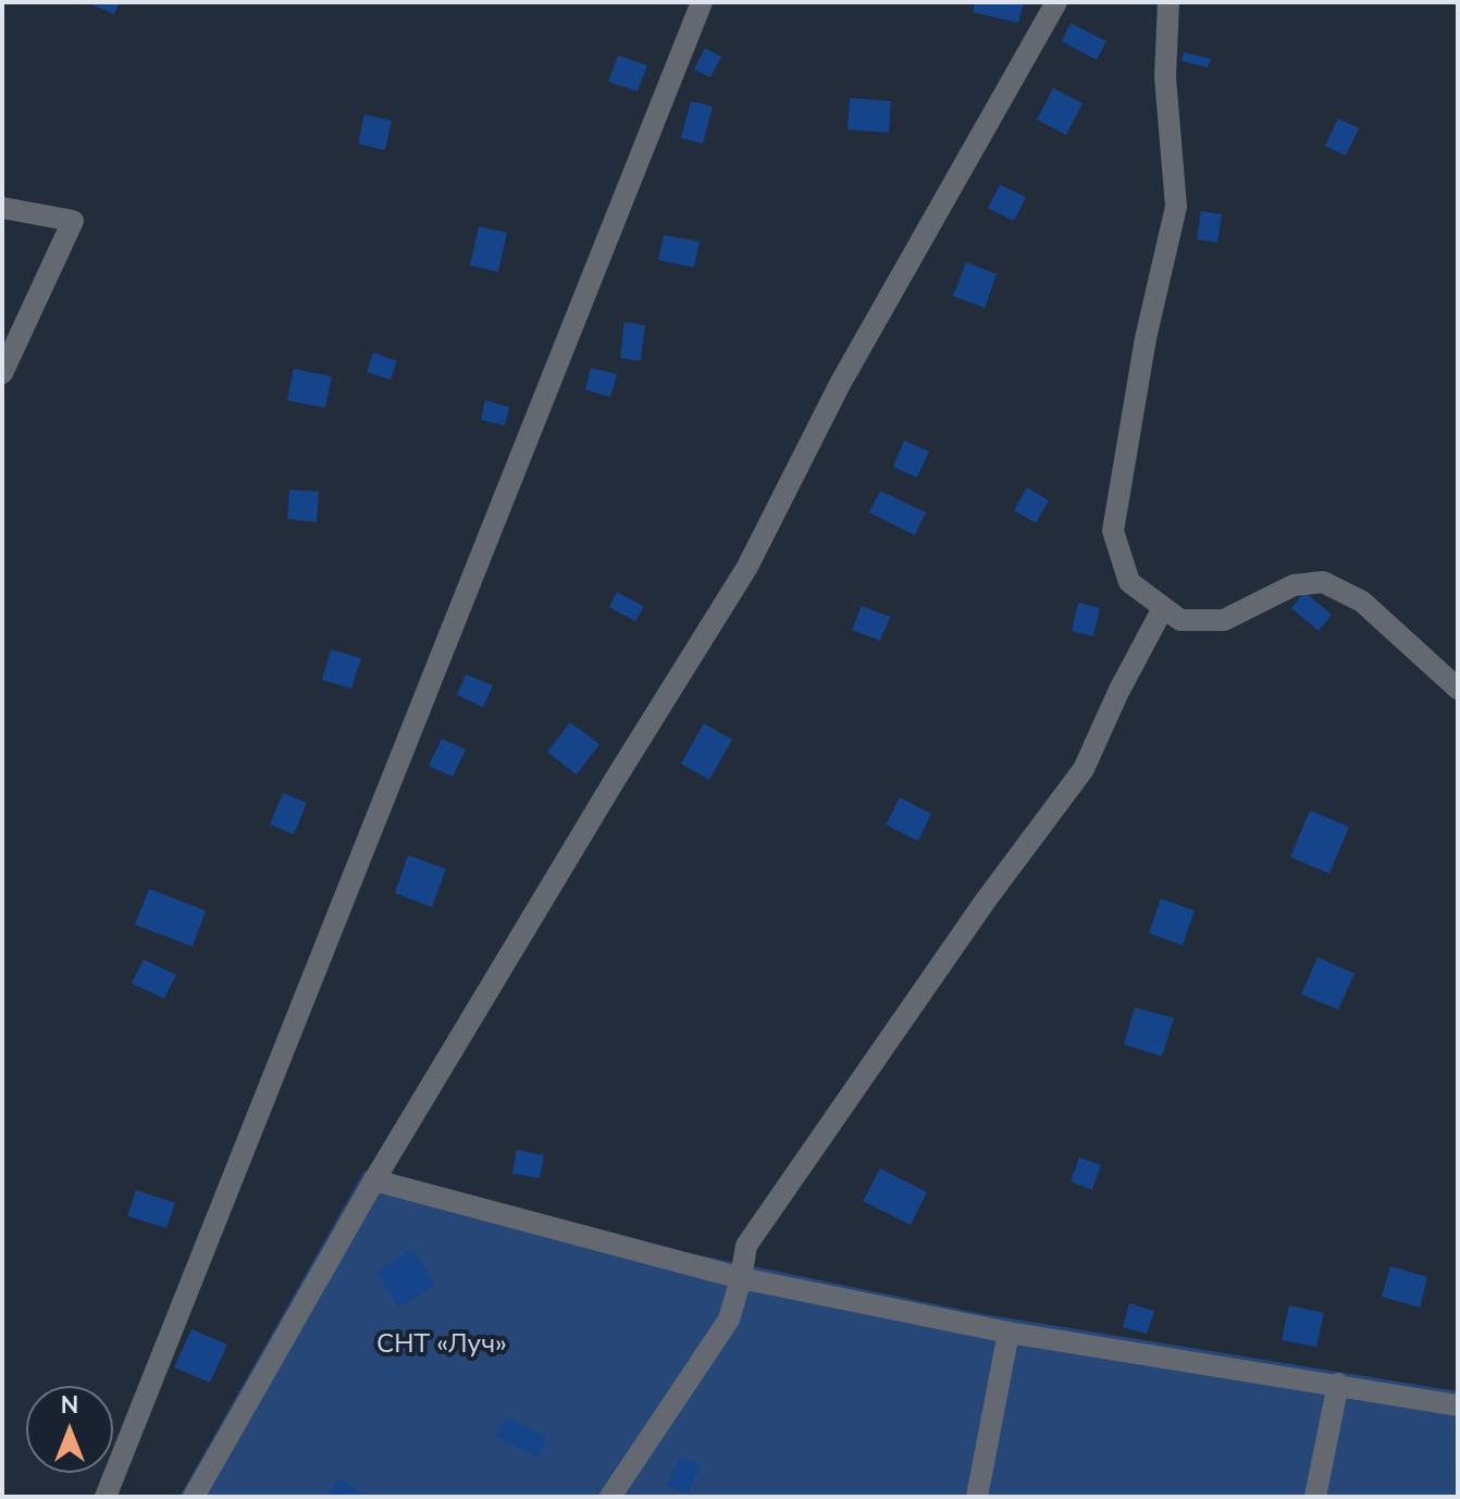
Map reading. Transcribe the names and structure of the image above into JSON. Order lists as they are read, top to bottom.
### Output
{
  "parks": ["СНТ «Луч»"],
  "north": "top"
}
